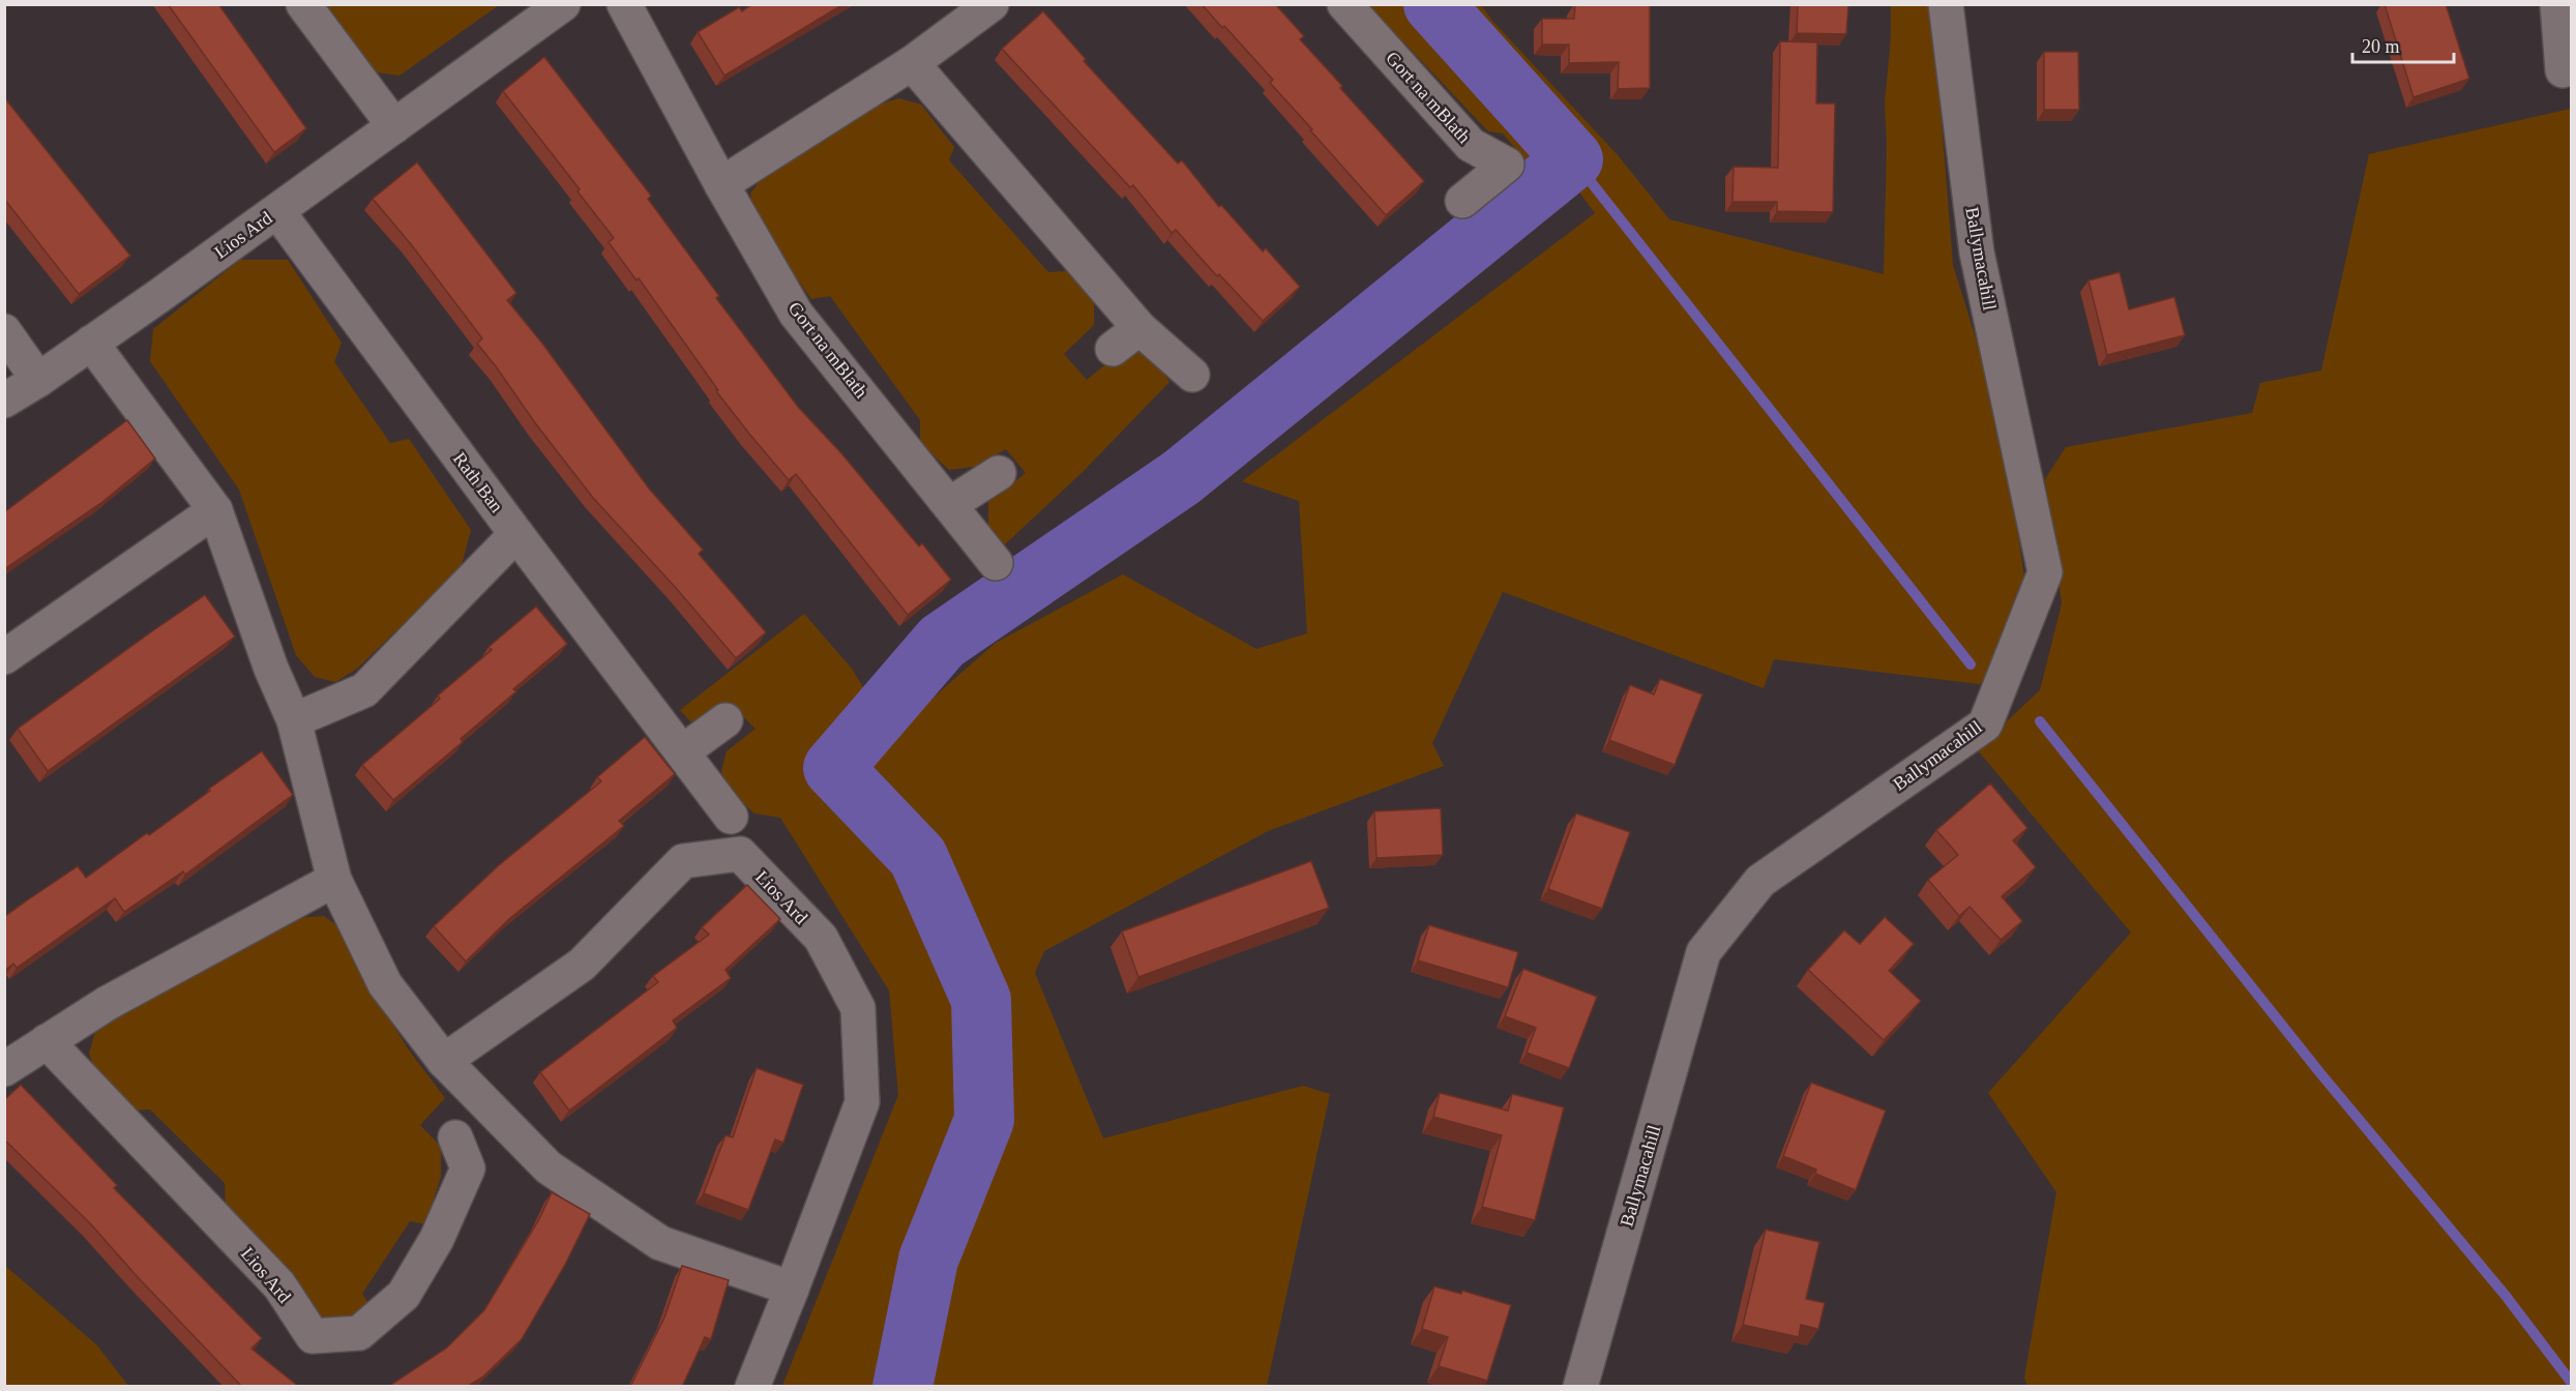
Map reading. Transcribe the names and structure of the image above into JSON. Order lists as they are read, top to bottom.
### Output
{
  "streets": {
    "street": [
      "Gort na mBlath",
      "Lios Ard",
      "Ballymacahill",
      "Rath Ban"
    ]
  },
  "crossings": [
    ["Lios Ard", "Rath Ban"]
  ],
  "scale_bar": "20 m"
}
